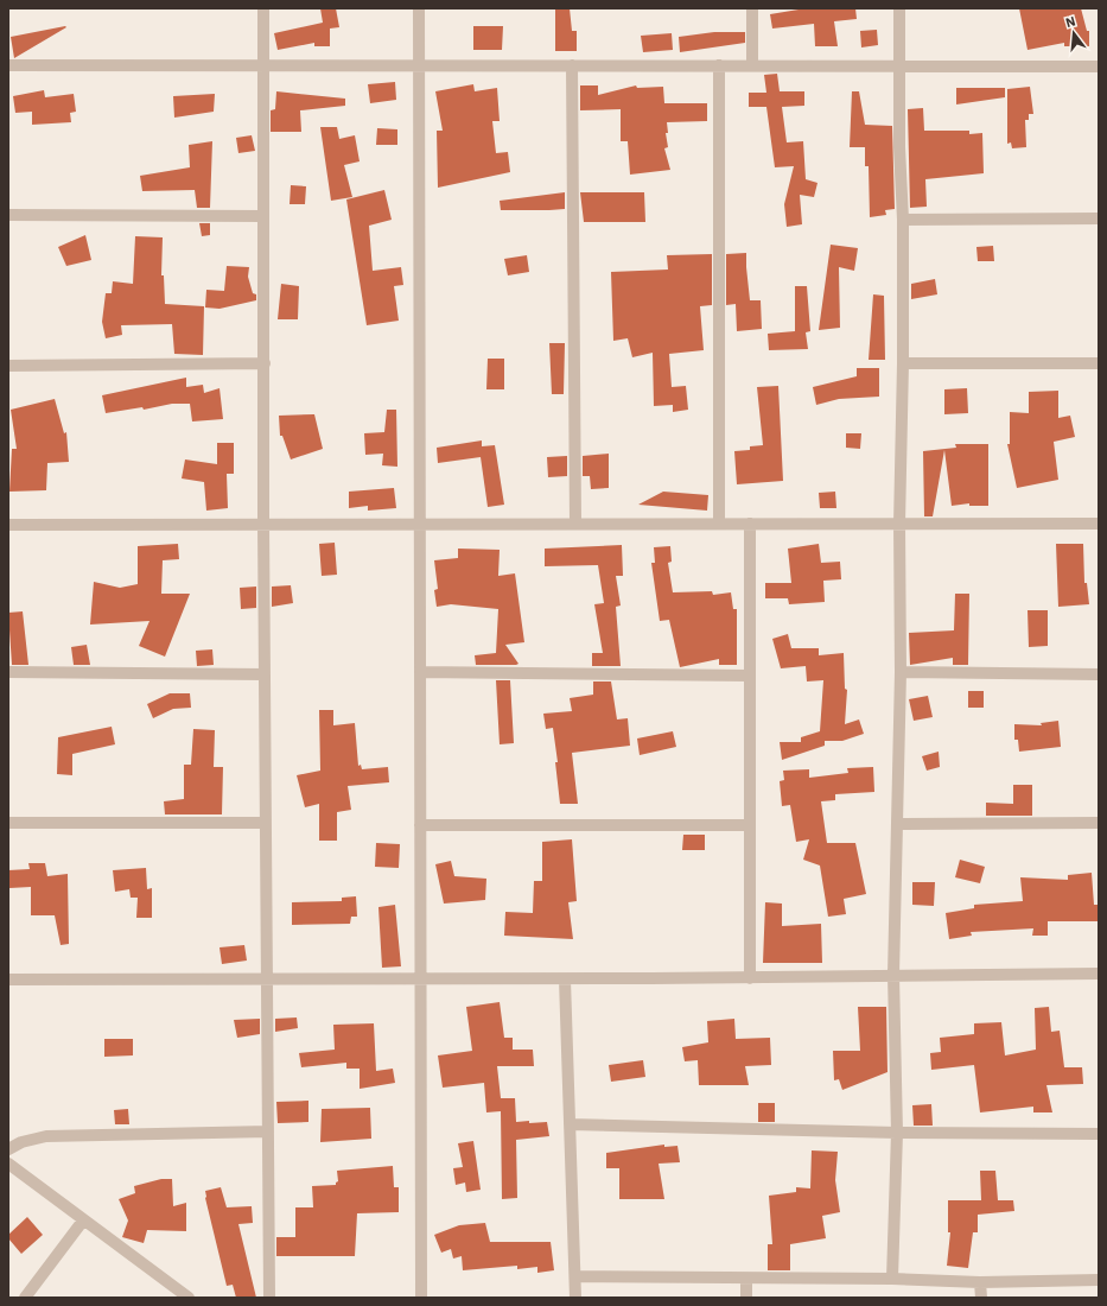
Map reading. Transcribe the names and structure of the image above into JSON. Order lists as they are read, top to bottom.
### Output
{
  "north": "top"
}
